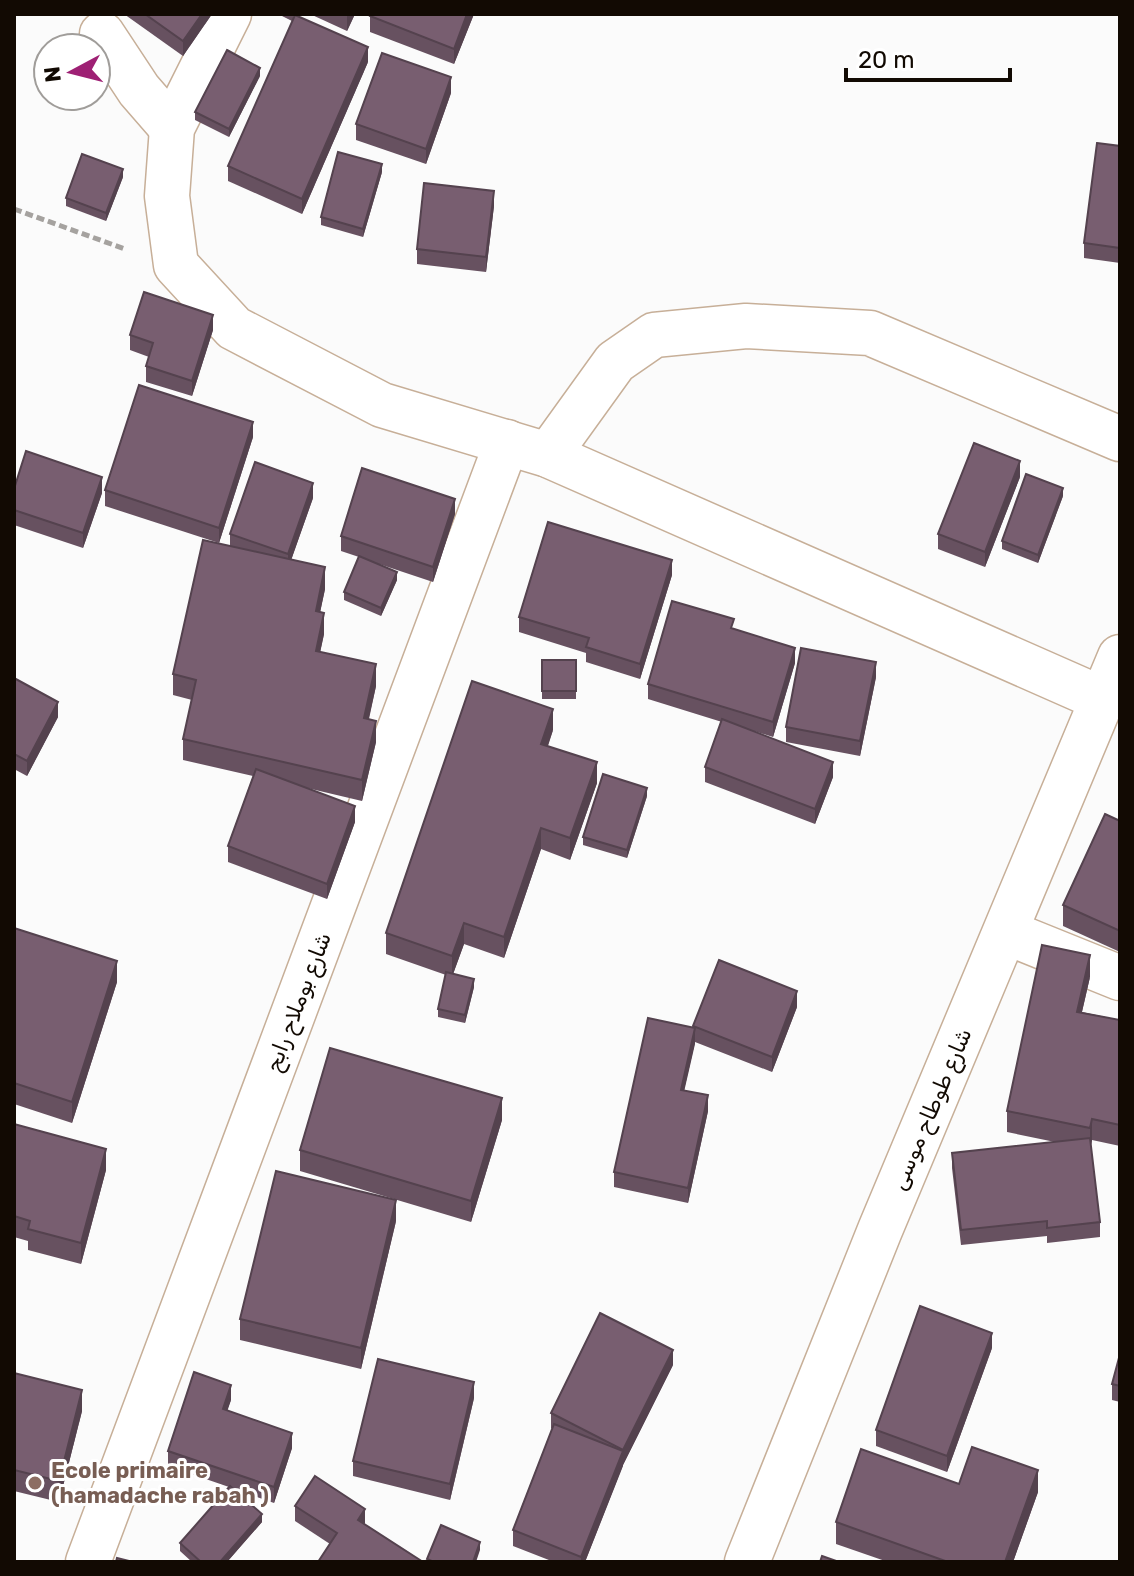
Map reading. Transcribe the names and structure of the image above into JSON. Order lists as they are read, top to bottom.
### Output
{
  "streets": {
    "street": ["شارع بوملاح رابح", "شارع طوطاح موسى"]
  },
  "places": ["Ecole primaire (hamadache rabah )"],
  "scale_bar": "20 m",
  "north": "left"
}
